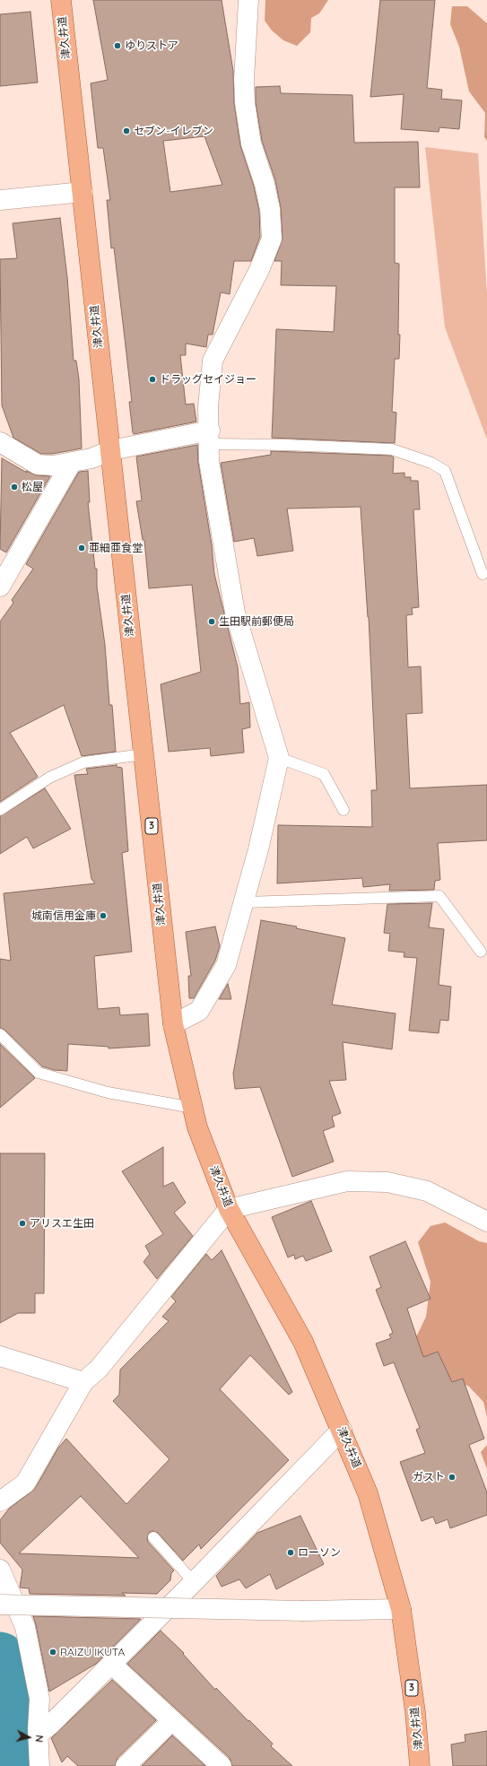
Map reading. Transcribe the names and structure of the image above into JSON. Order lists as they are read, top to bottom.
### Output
{
  "streets": {
    "main road": ["津久井道", "3"]
  },
  "places": [
    "ゆりストア",
    "セブン-イレブン",
    "ドラッグセイジョー",
    "松屋",
    "亜細亜食堂",
    "生田駅前郵便局",
    "城南信用金庫",
    "アリスエ生田",
    "ガスト",
    "ローソン",
    "RAIZU IKUTA"
  ],
  "north": "right"
}
